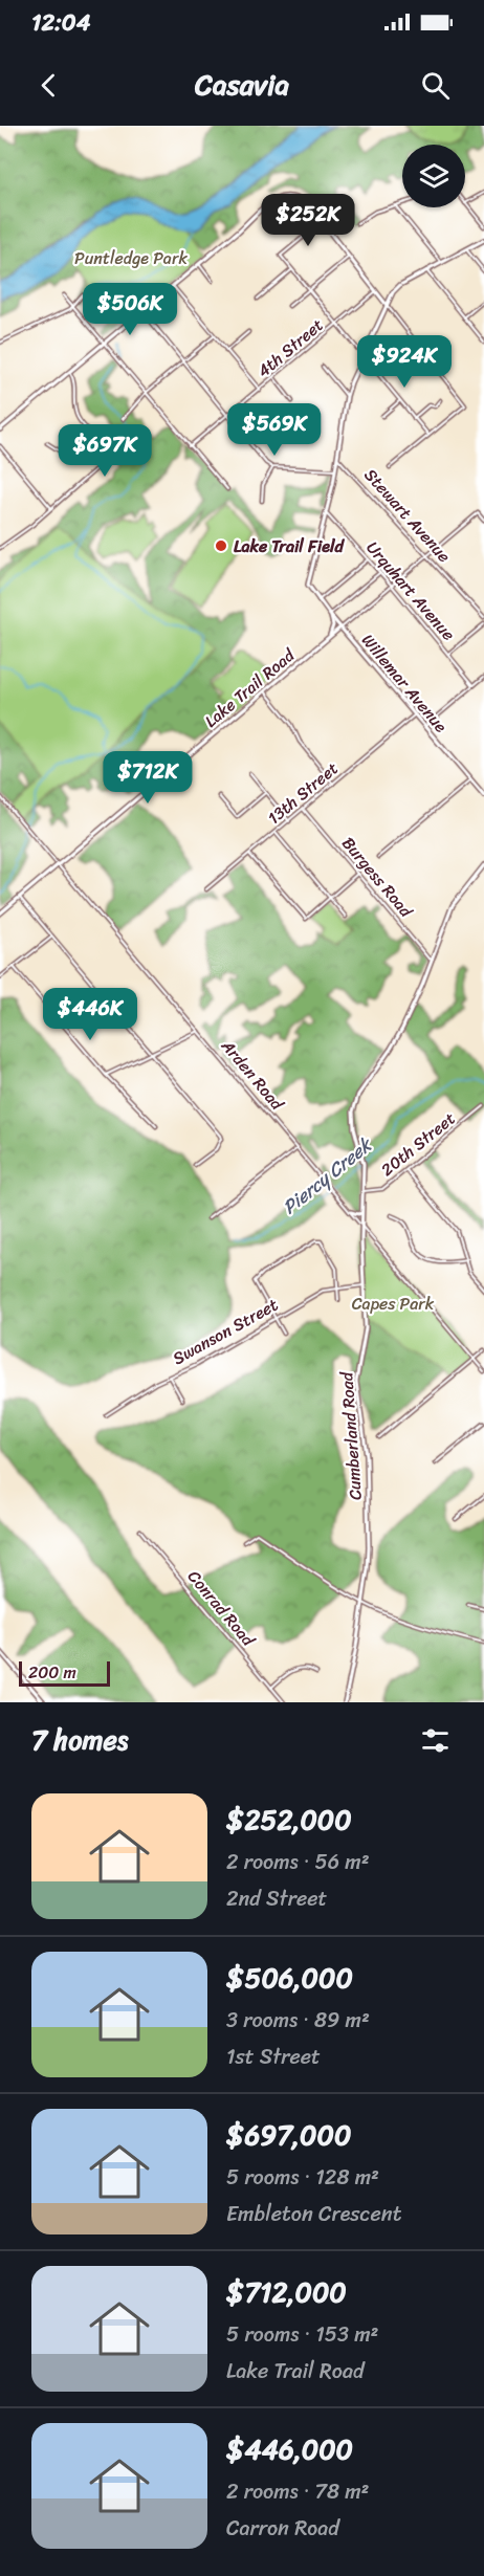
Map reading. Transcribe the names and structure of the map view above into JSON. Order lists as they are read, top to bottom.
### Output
{
  "streets": {
    "street": [
      "4th Street",
      "Stewart Avenue",
      "Urquhart Avenue",
      "Willemar Avenue",
      "Lake Trail Road",
      "13th Street",
      "Burgess Road",
      "Arden Road",
      "20th Street",
      "Swanson Street",
      "Cumberland Road",
      "Conrad Road"
    ]
  },
  "crossings": [
    ["Urquhart Avenue", "Willemar Avenue"],
    ["Willemar Avenue", "Lake Trail Road"],
    ["Willemar Avenue", "13th Street"],
    ["Lake Trail Road", "Arden Road"],
    ["13th Street", "Burgess Road"],
    ["Burgess Road", "Cumberland Road"],
    ["Arden Road", "Cumberland Road"],
    ["20th Street", "Cumberland Road"],
    ["Swanson Street", "Cumberland Road"]
  ],
  "water": ["Piercy Creek"],
  "parks": ["Puntledge Park", "Capes Park"],
  "places": ["Lake Trail Field"],
  "scale_bar": "200 m",
  "page": {
    "status": "12:04",
    "header": "Casavia",
    "price": [
      "$252K",
      "$506K",
      "$924K",
      "$569K",
      "$697K",
      "$712K",
      "$446K"
    ],
    "scale": "200 m",
    "heading": "7 homes",
    "list": [
      {
        "name": "$252,000",
        "note": "2 rooms · 56 m² · 2nd Street"
      },
      {
        "name": "$506,000",
        "note": "3 rooms · 89 m² · 1st Street"
      },
      {
        "name": "$697,000",
        "note": "5 rooms · 128 m² · Embleton Crescent"
      },
      {
        "name": "$712,000",
        "note": "5 rooms · 153 m² · Lake Trail Road"
      },
      {
        "name": "$446,000",
        "note": "2 rooms · 78 m² · Carron Road"
      }
    ]
  }
}
